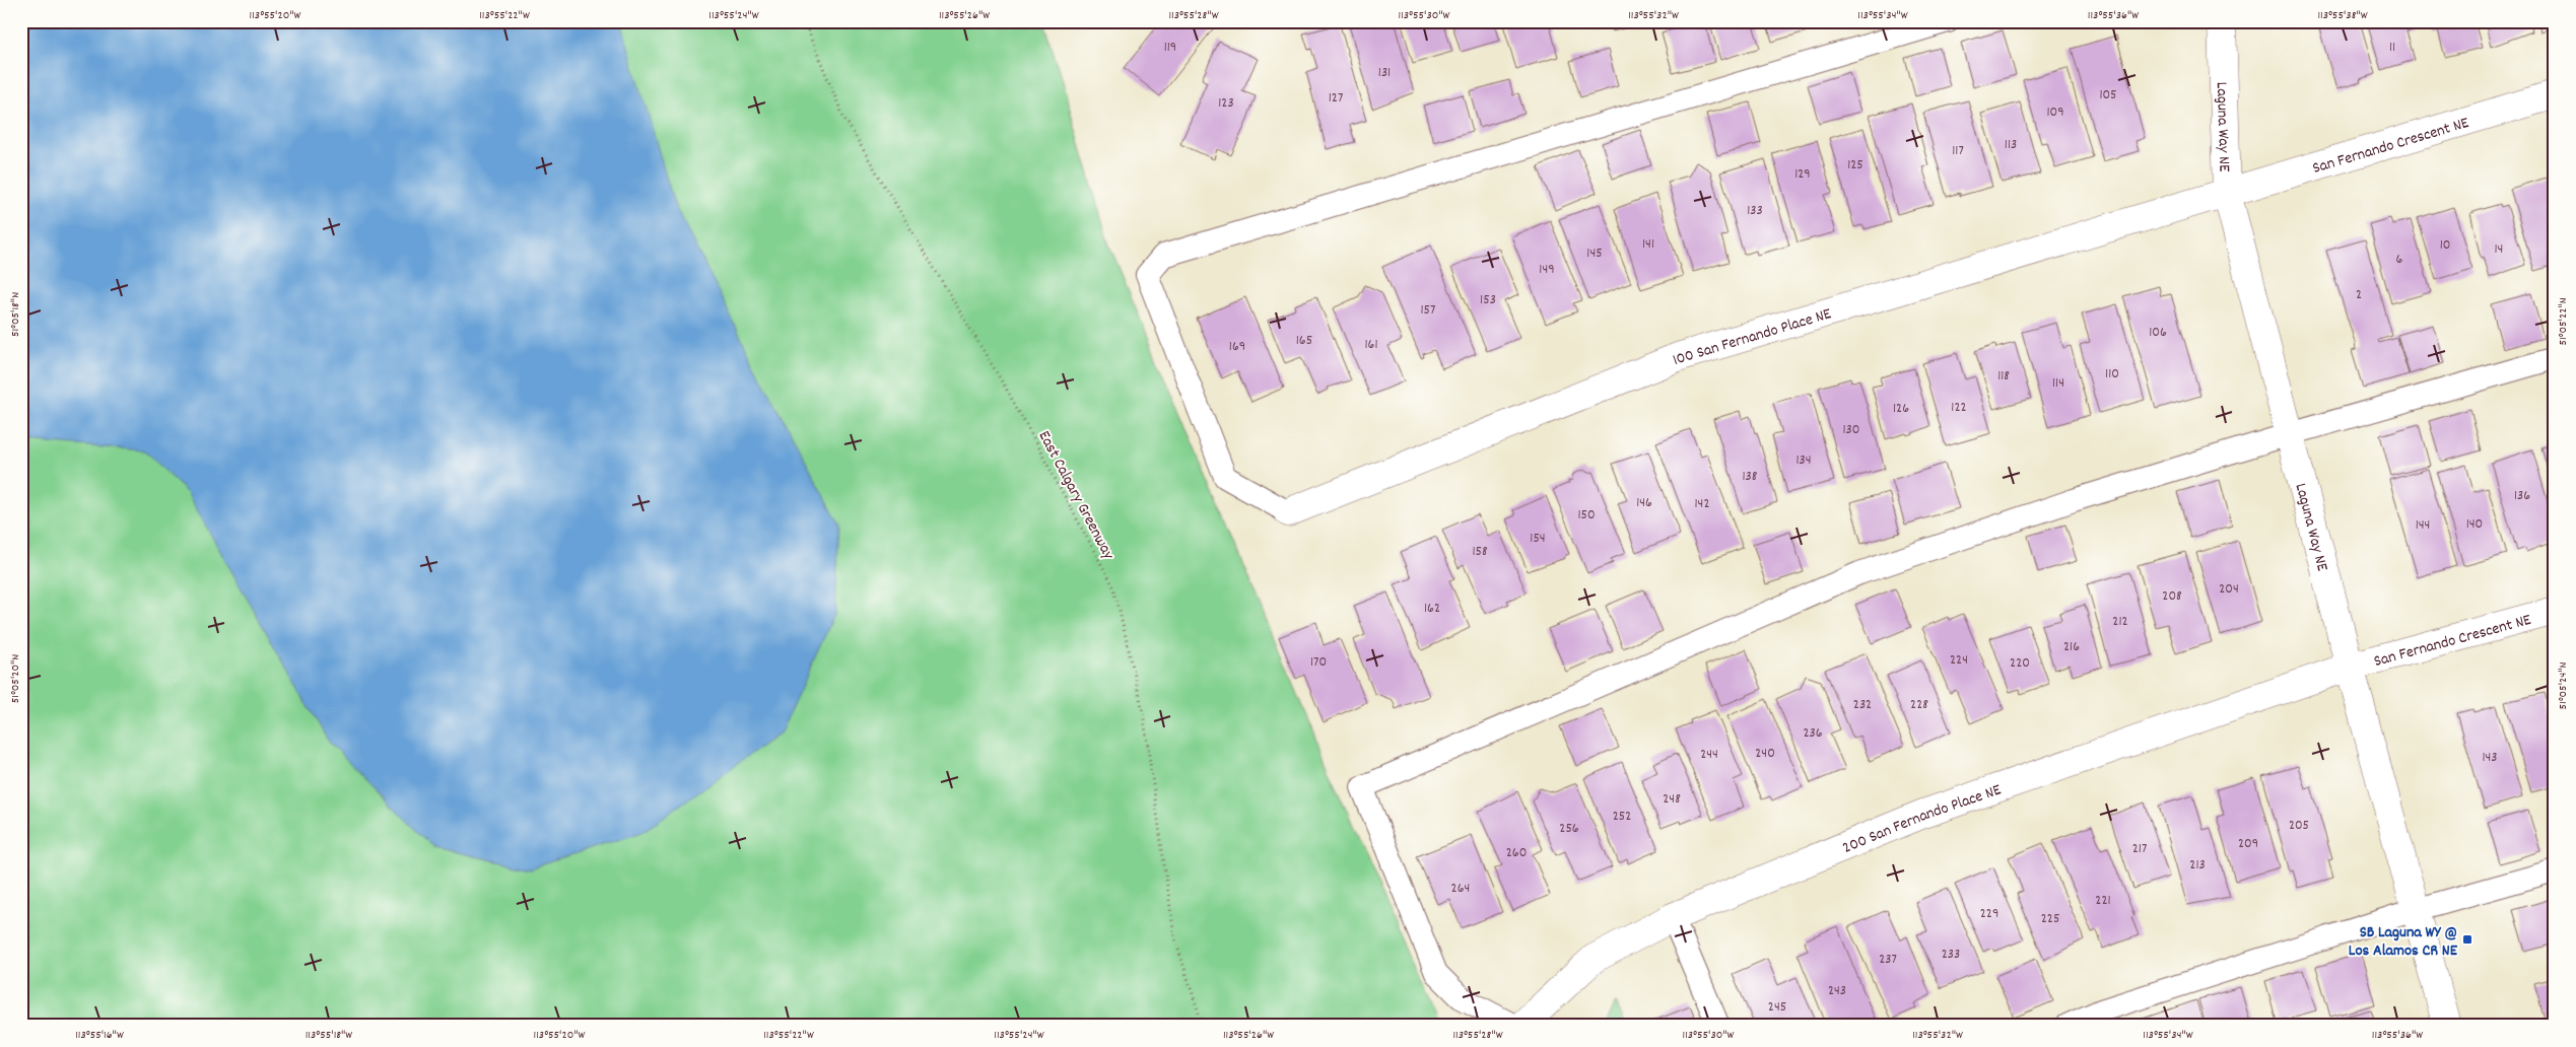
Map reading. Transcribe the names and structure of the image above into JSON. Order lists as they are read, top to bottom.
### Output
{
  "streets": {
    "street": [
      "Laguna Way NE",
      "San Fernando Crescent NE",
      "100 San Fernando Place NE",
      "200 San Fernando Place NE"
    ],
    "path": ["East Calgary Greenway"]
  },
  "crossings": [
    ["Laguna Way NE", "San Fernando Crescent NE"],
    ["Laguna Way NE", "100 San Fernando Place NE"],
    ["Laguna Way NE", "200 San Fernando Place NE"],
    ["San Fernando Crescent NE", "100 San Fernando Place NE"],
    ["San Fernando Crescent NE", "200 San Fernando Place NE"]
  ],
  "places": {
    "transit": ["SB Laguna WY @ Los Alamos CR NE"]
  },
  "house_numbers": [
    "119",
    "11",
    "131",
    "105",
    "127",
    "123",
    "109",
    "113",
    "117",
    "125",
    "129",
    "133",
    "141",
    "10",
    "14",
    "145",
    "6",
    "149",
    "2",
    "153",
    "157",
    "106",
    "165",
    "161",
    "169",
    "110",
    "118",
    "114",
    "122",
    "126",
    "130",
    "134",
    "138",
    "136",
    "146",
    "142",
    "150",
    "140",
    "144",
    "154",
    "158",
    "204",
    "208",
    "162",
    "212",
    "216",
    "224",
    "170",
    "220",
    "232",
    "228",
    "236",
    "240",
    "244",
    "143",
    "248",
    "252",
    "205",
    "256",
    "209",
    "217",
    "260",
    "213",
    "264",
    "221",
    "229",
    "225",
    "233",
    "237",
    "243",
    "245"
  ],
  "coordinates": [
    "113°55'20\"W",
    "113°55'22\"W",
    "113°55'24\"W",
    "113°55'26\"W",
    "113°55'28\"W",
    "113°55'30\"W",
    "113°55'32\"W",
    "113°55'34\"W",
    "113°55'36\"W",
    "113°55'38\"W",
    "51°05'18\"N",
    "51°05'22\"N",
    "51°05'20\"N",
    "51°05'24\"N",
    "113°55'16\"W",
    "113°55'18\"W"
  ]
}
